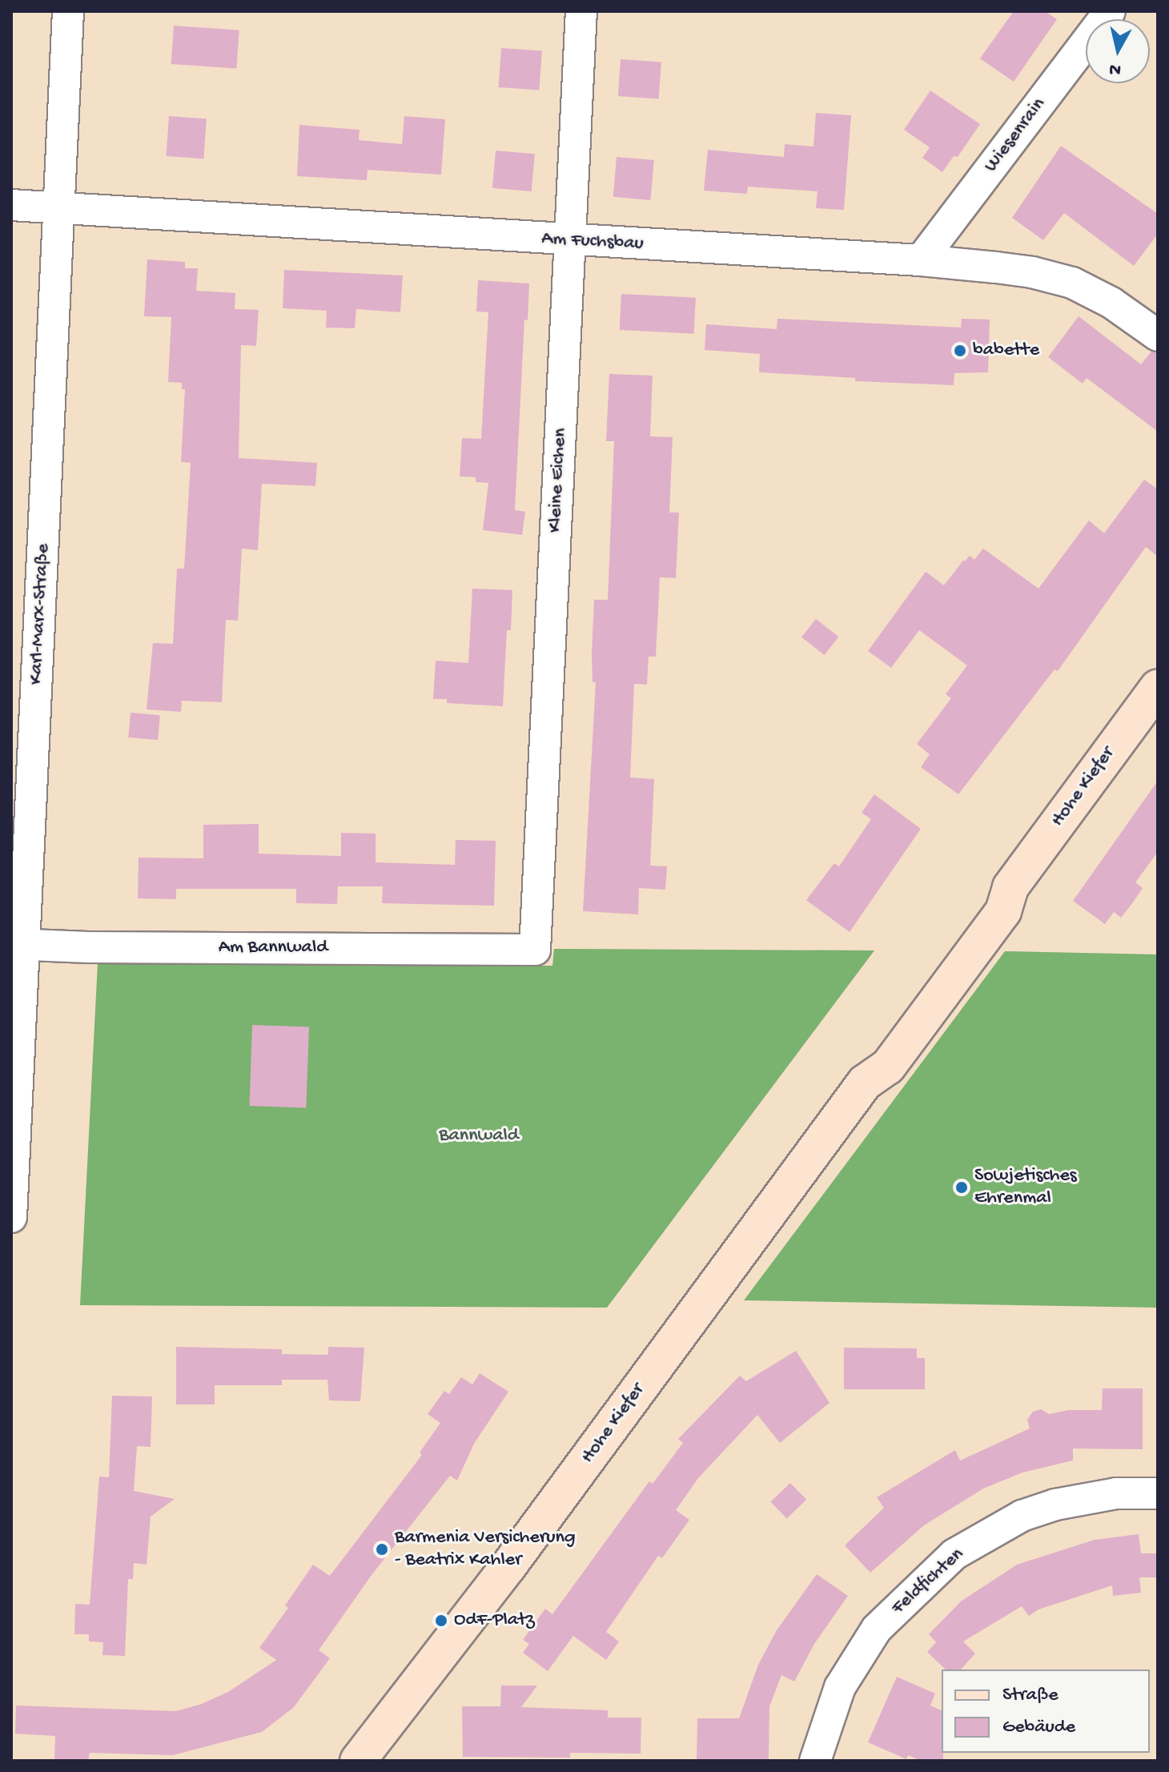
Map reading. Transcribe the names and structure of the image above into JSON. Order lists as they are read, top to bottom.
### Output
{
  "streets": {
    "street": [
      "Wiesenrain",
      "Am Fuchsbau",
      "Kleine Eichen",
      "Karl-Marx-Straße",
      "Hohe Kiefer",
      "Am Bannwald",
      "Feldfichten"
    ]
  },
  "crossings": [
    ["Wiesenrain", "Am Fuchsbau"],
    ["Am Fuchsbau", "Kleine Eichen"],
    ["Am Fuchsbau", "Karl-Marx-Straße"],
    ["Kleine Eichen", "Am Bannwald"],
    ["Karl-Marx-Straße", "Am Bannwald"]
  ],
  "parks": ["Bannwald"],
  "places": [
    "babette",
    "Sowjetisches Ehrenmal",
    "Barmenia Versicherung - Beatrix Kahler",
    "OdF-Platz"
  ],
  "legend": ["Straße", "Gebäude"],
  "north": "bottom"
}
